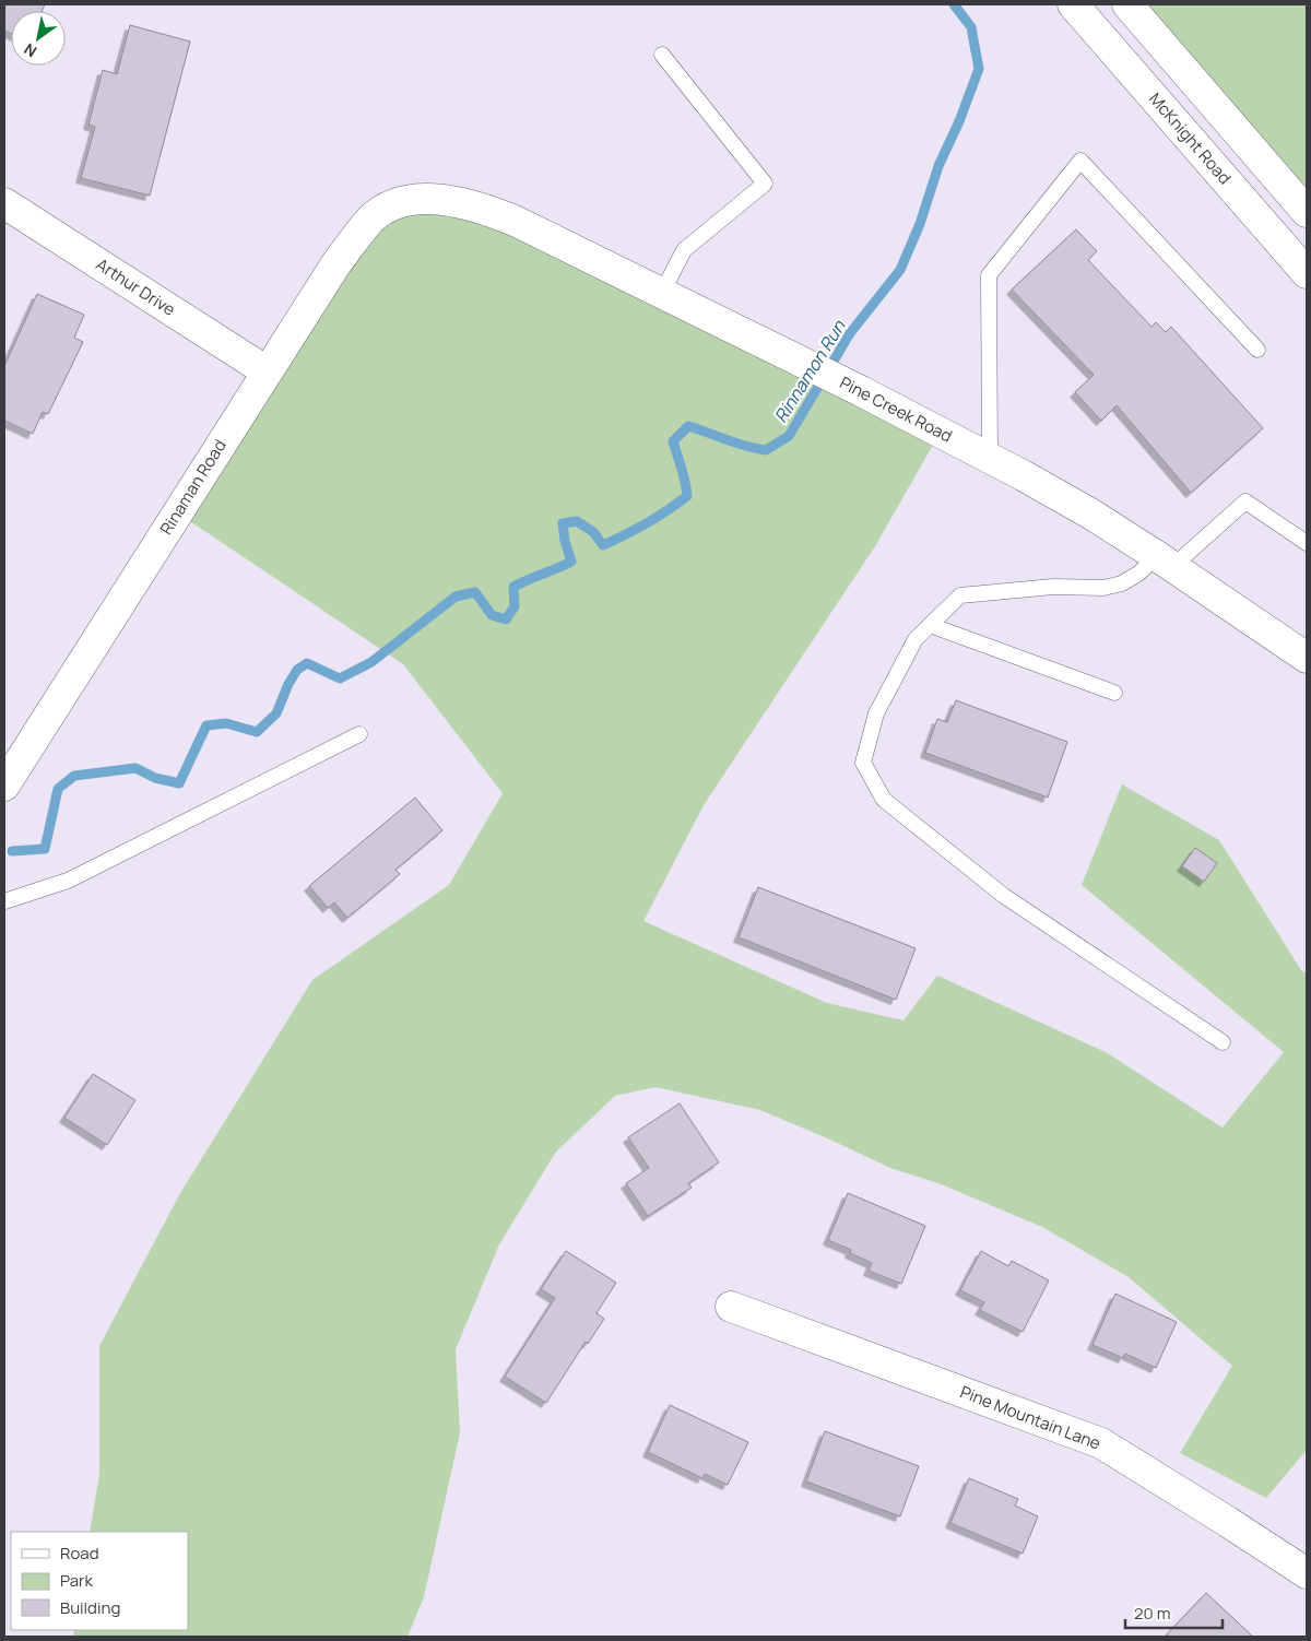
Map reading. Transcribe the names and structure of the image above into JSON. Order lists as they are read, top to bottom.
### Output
{
  "streets": {
    "main road": [
      "McKnight Road",
      "Arthur Drive",
      "Pine Creek Road",
      "Rinaman Road",
      "Pine Mountain Lane"
    ]
  },
  "crossings": [
    ["Arthur Drive", "Rinaman Road"],
    ["Pine Creek Road", "Rinaman Road"]
  ],
  "water": ["Rinnamon Run"],
  "legend": ["Road", "Park", "Building"],
  "scale_bar": "20 m",
  "north": "bottom left"
}
